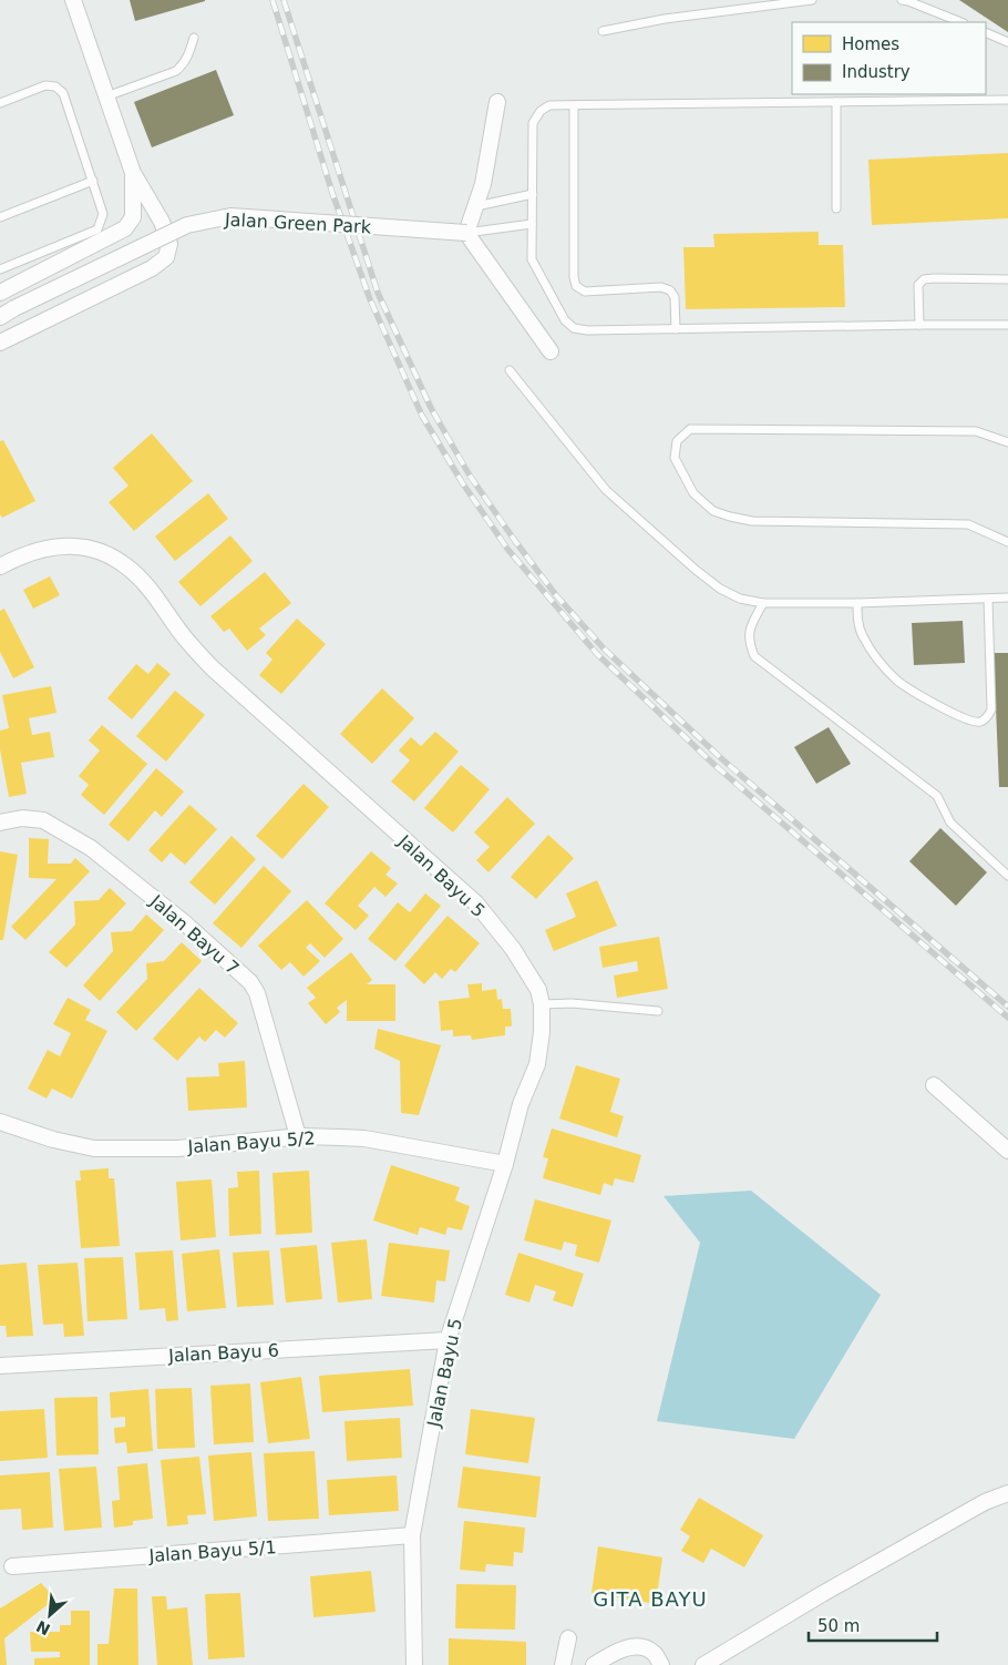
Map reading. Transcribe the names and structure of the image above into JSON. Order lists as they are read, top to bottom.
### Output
{
  "streets": {
    "street": [
      "Jalan Green Park",
      "Jalan Bayu 5",
      "Jalan Bayu 7",
      "Jalan Bayu 5/2",
      "Jalan Bayu 6",
      "Jalan Bayu 5/1"
    ]
  },
  "crossings": [
    ["Jalan Bayu 5", "Jalan Bayu 5/2"],
    ["Jalan Bayu 5", "Jalan Bayu 6"],
    ["Jalan Bayu 5", "Jalan Bayu 5/1"],
    ["Jalan Bayu 7", "Jalan Bayu 5/2"]
  ],
  "districts": ["GITA BAYU"],
  "legend": ["Homes", "Industry"],
  "scale_bar": "50 m",
  "north": "bottom left"
}
